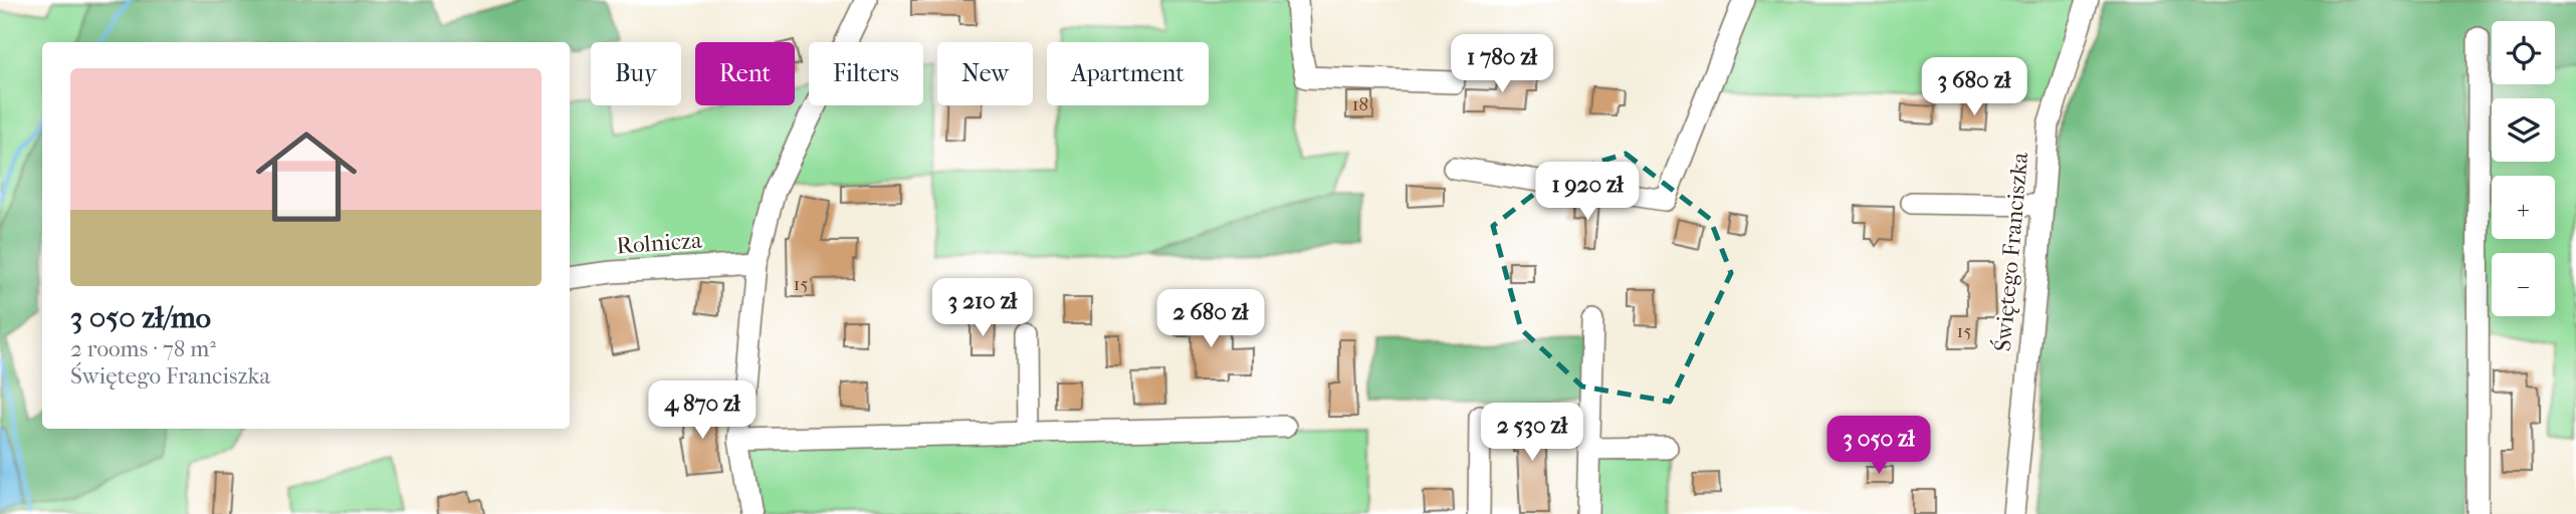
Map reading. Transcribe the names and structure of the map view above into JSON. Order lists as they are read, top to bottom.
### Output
{
  "streets": {
    "street": ["Rolnicza", "Świętego Franciszka"]
  },
  "house_numbers": ["18", "15", "15"],
  "page": {
    "map_buttons": ["+", "−"],
    "price": [
      "1 780 zł",
      "3 680 zł",
      "1 920 zł",
      "3 210 zł",
      "2 680 zł",
      "4 870 zł",
      "2 530 zł",
      "3 050 zł"
    ],
    "chip": [
      "Buy",
      "Rent",
      "Filters",
      "New",
      "Apartment"
    ],
    "list": [
      {
        "name": "3 050 zł/mo",
        "note": "2 rooms · 78 m² · Świętego Franciszka"
      }
    ]
  }
}
